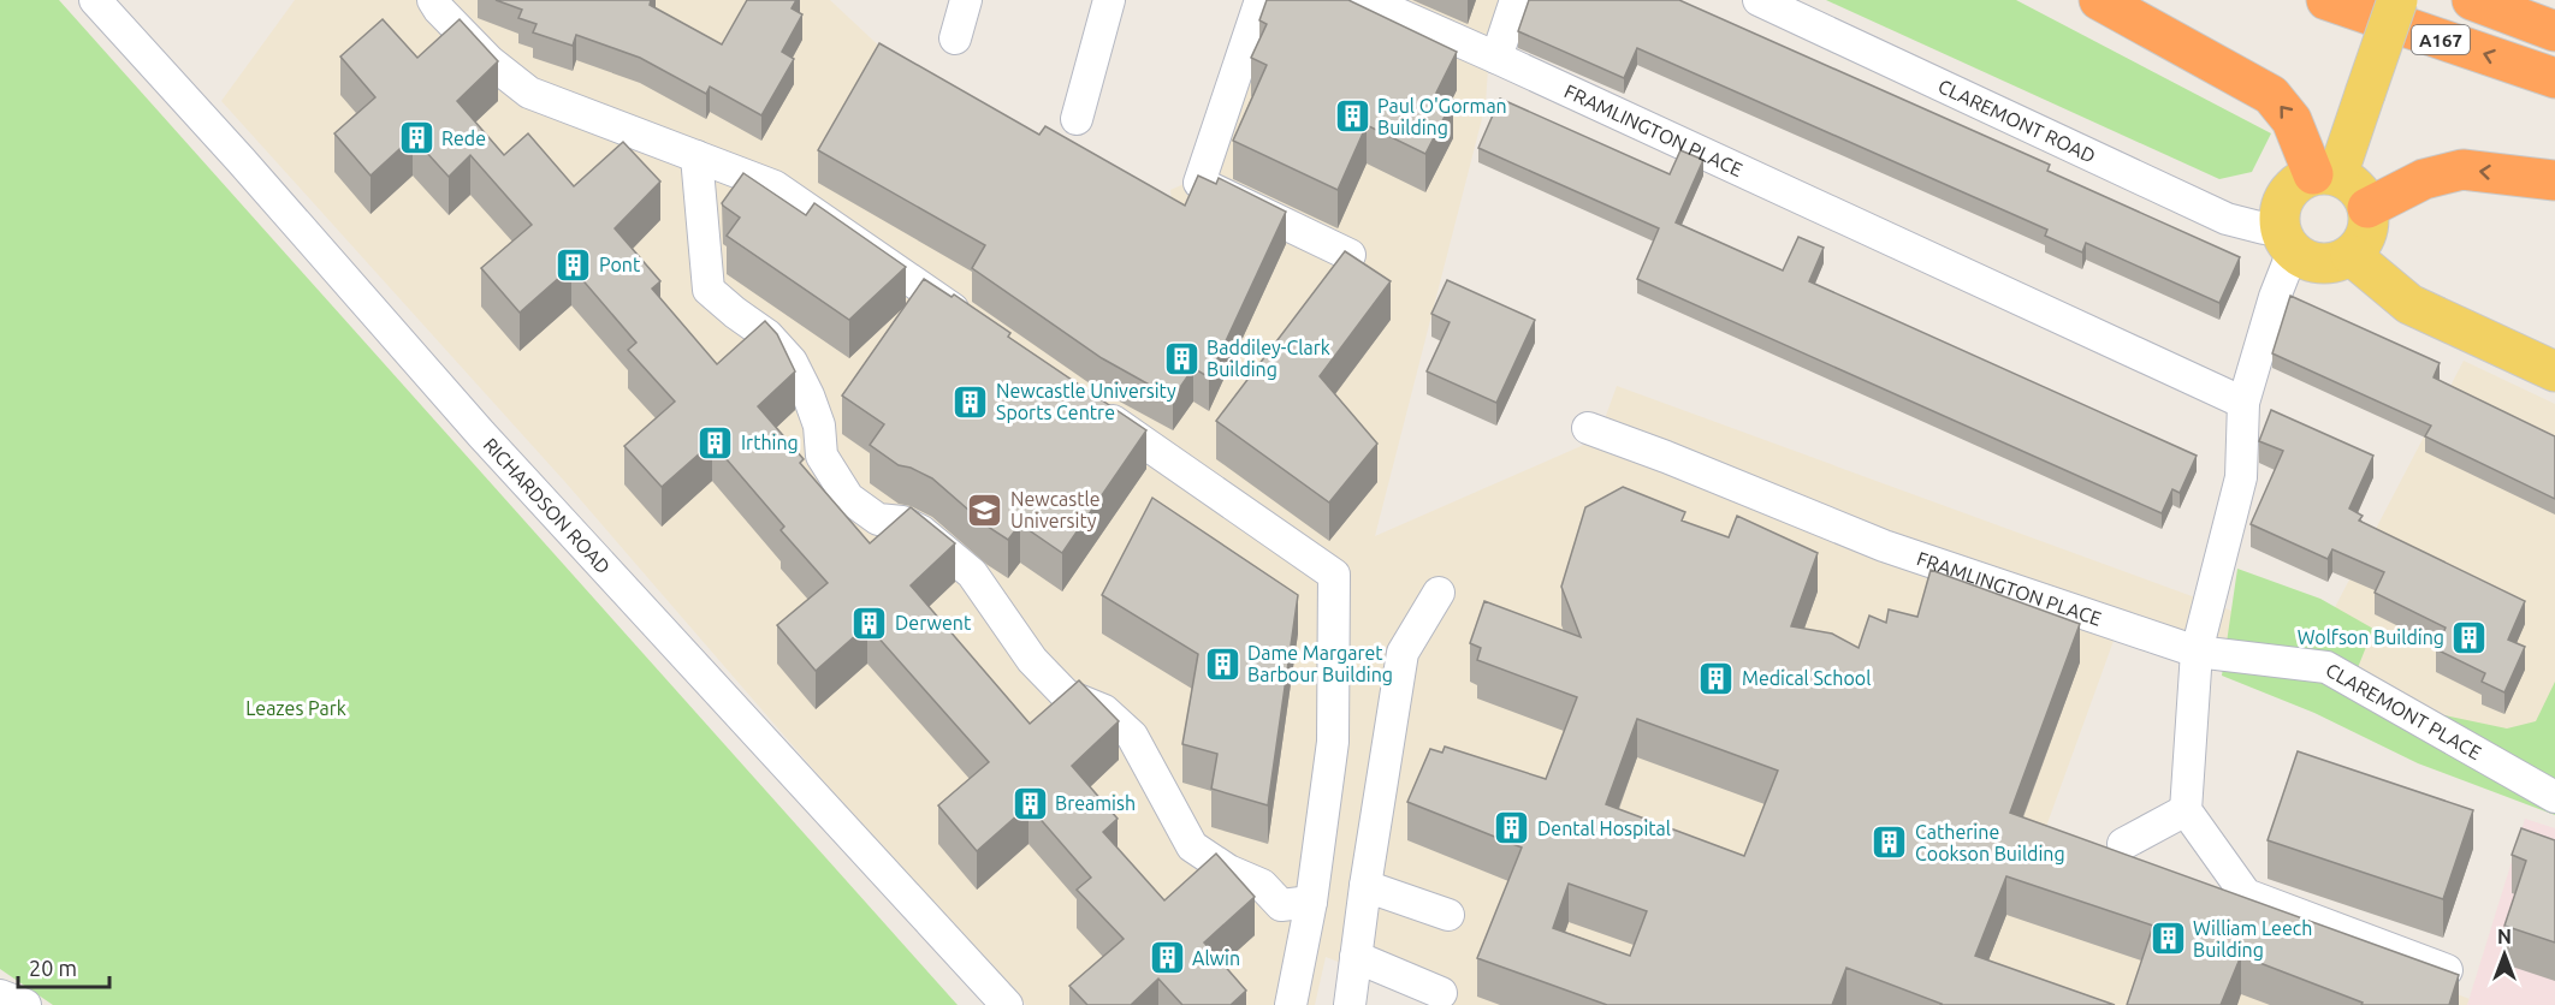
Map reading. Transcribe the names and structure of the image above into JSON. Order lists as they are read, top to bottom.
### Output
{
  "streets": {
    "highway": ["A167"],
    "street": [
      "CLAREMONT ROAD",
      "FRAMLINGTON PLACE",
      "RICHARDSON ROAD",
      "CLAREMONT PLACE"
    ]
  },
  "crossings": [
    ["FRAMLINGTON PLACE", "CLAREMONT PLACE"]
  ],
  "parks": ["Leazes Park"],
  "places": {
    "building": [
      "Paul O'Gorman Building",
      "Rede",
      "Pont",
      "Baddiley-Clark Building",
      "Newcastle University Sports Centre",
      "Irthing",
      "Derwent",
      "Wolfson Building",
      "Dame Margaret Barbour Building",
      "Medical School",
      "Breamish",
      "Dental Hospital",
      "Catherine Cookson Building",
      "William Leech Building",
      "Alwin"
    ],
    "school or university": ["Newcastle University"]
  },
  "scale_bar": "20 m",
  "north": "top"
}
